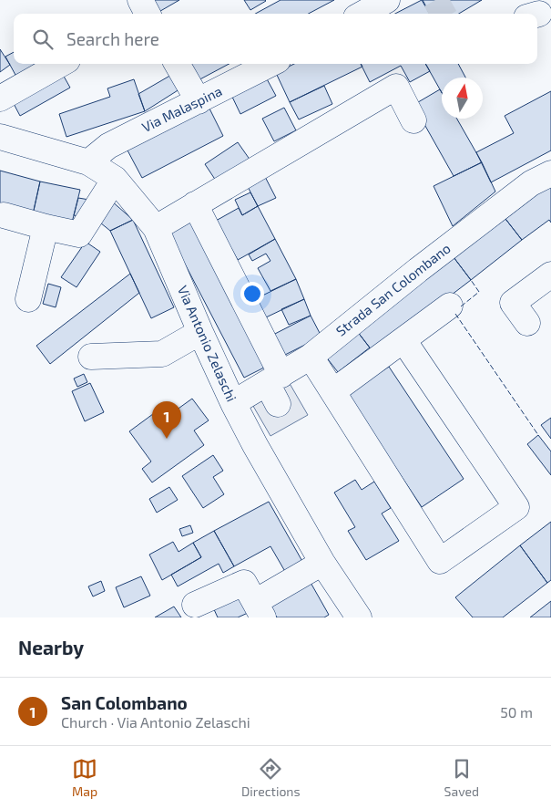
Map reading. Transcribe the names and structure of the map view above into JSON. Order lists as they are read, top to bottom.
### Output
{
  "streets": {
    "street": ["Via Malaspina", "Strada San Colombano", "Via Antonio Zelaschi"]
  },
  "crossings": [
    ["Via Malaspina", "Via Antonio Zelaschi"],
    ["Strada San Colombano", "Via Antonio Zelaschi"]
  ],
  "north": "top",
  "page": {
    "search": "Search here",
    "pins": "1",
    "heading": "Nearby",
    "list": [
      {
        "mark": "1",
        "name": "San Colombano",
        "note": "Church · Via Antonio Zelaschi",
        "value": "50 m"
      }
    ],
    "nav": ["Map", "Directions", "Saved"]
  }
}
